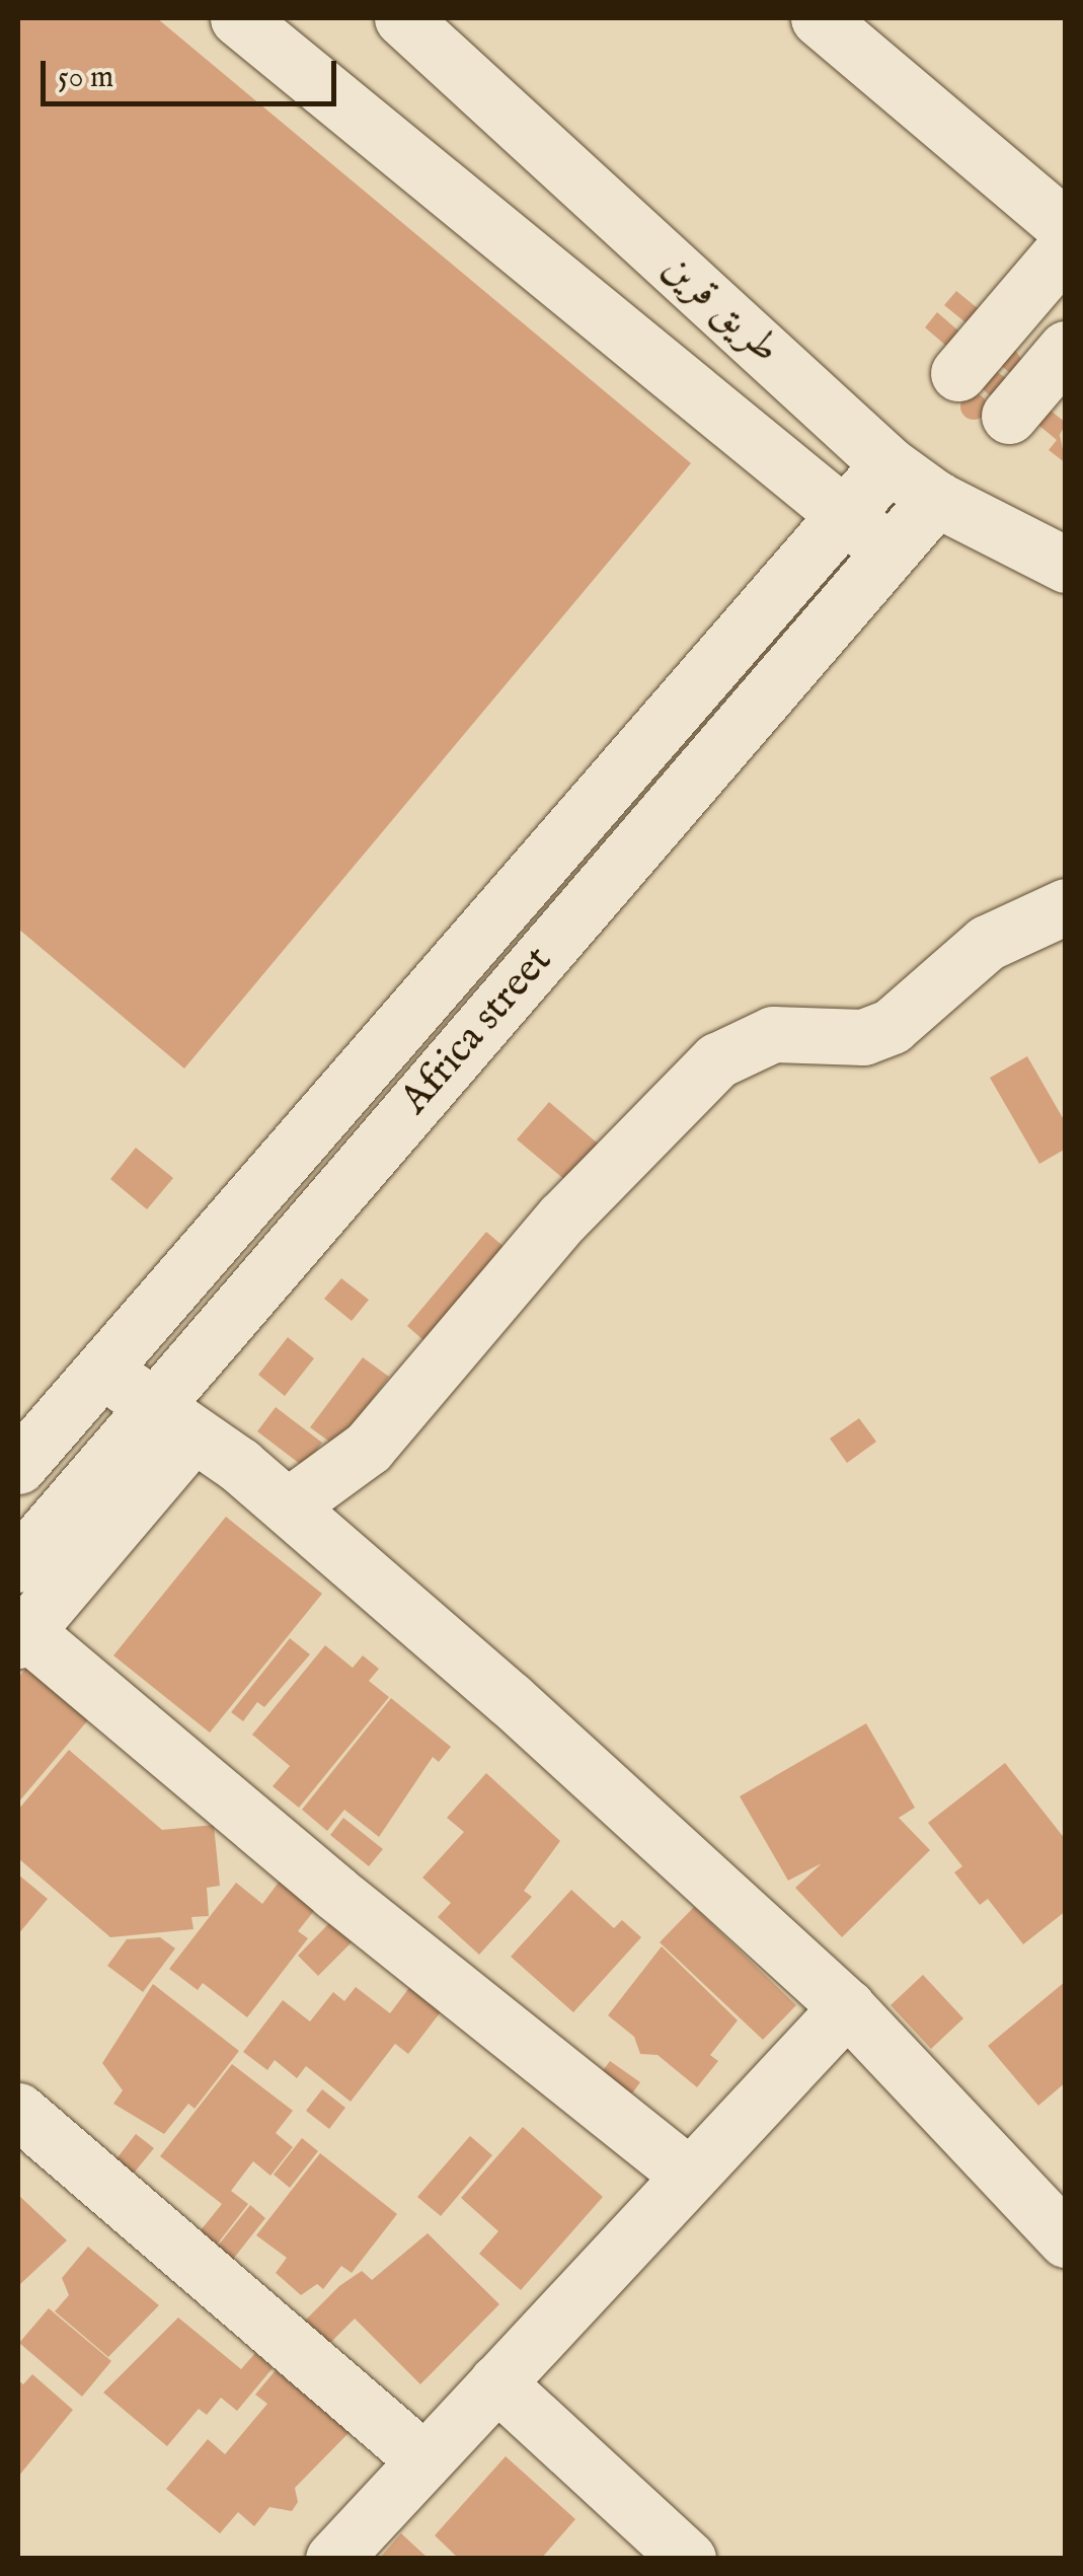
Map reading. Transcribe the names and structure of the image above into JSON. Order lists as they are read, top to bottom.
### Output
{
  "streets": {
    "street": ["طريق قرين", "Africa street"]
  },
  "crossings": [
    ["طريق قرين", "Africa street"]
  ],
  "scale_bar": "50 m"
}
